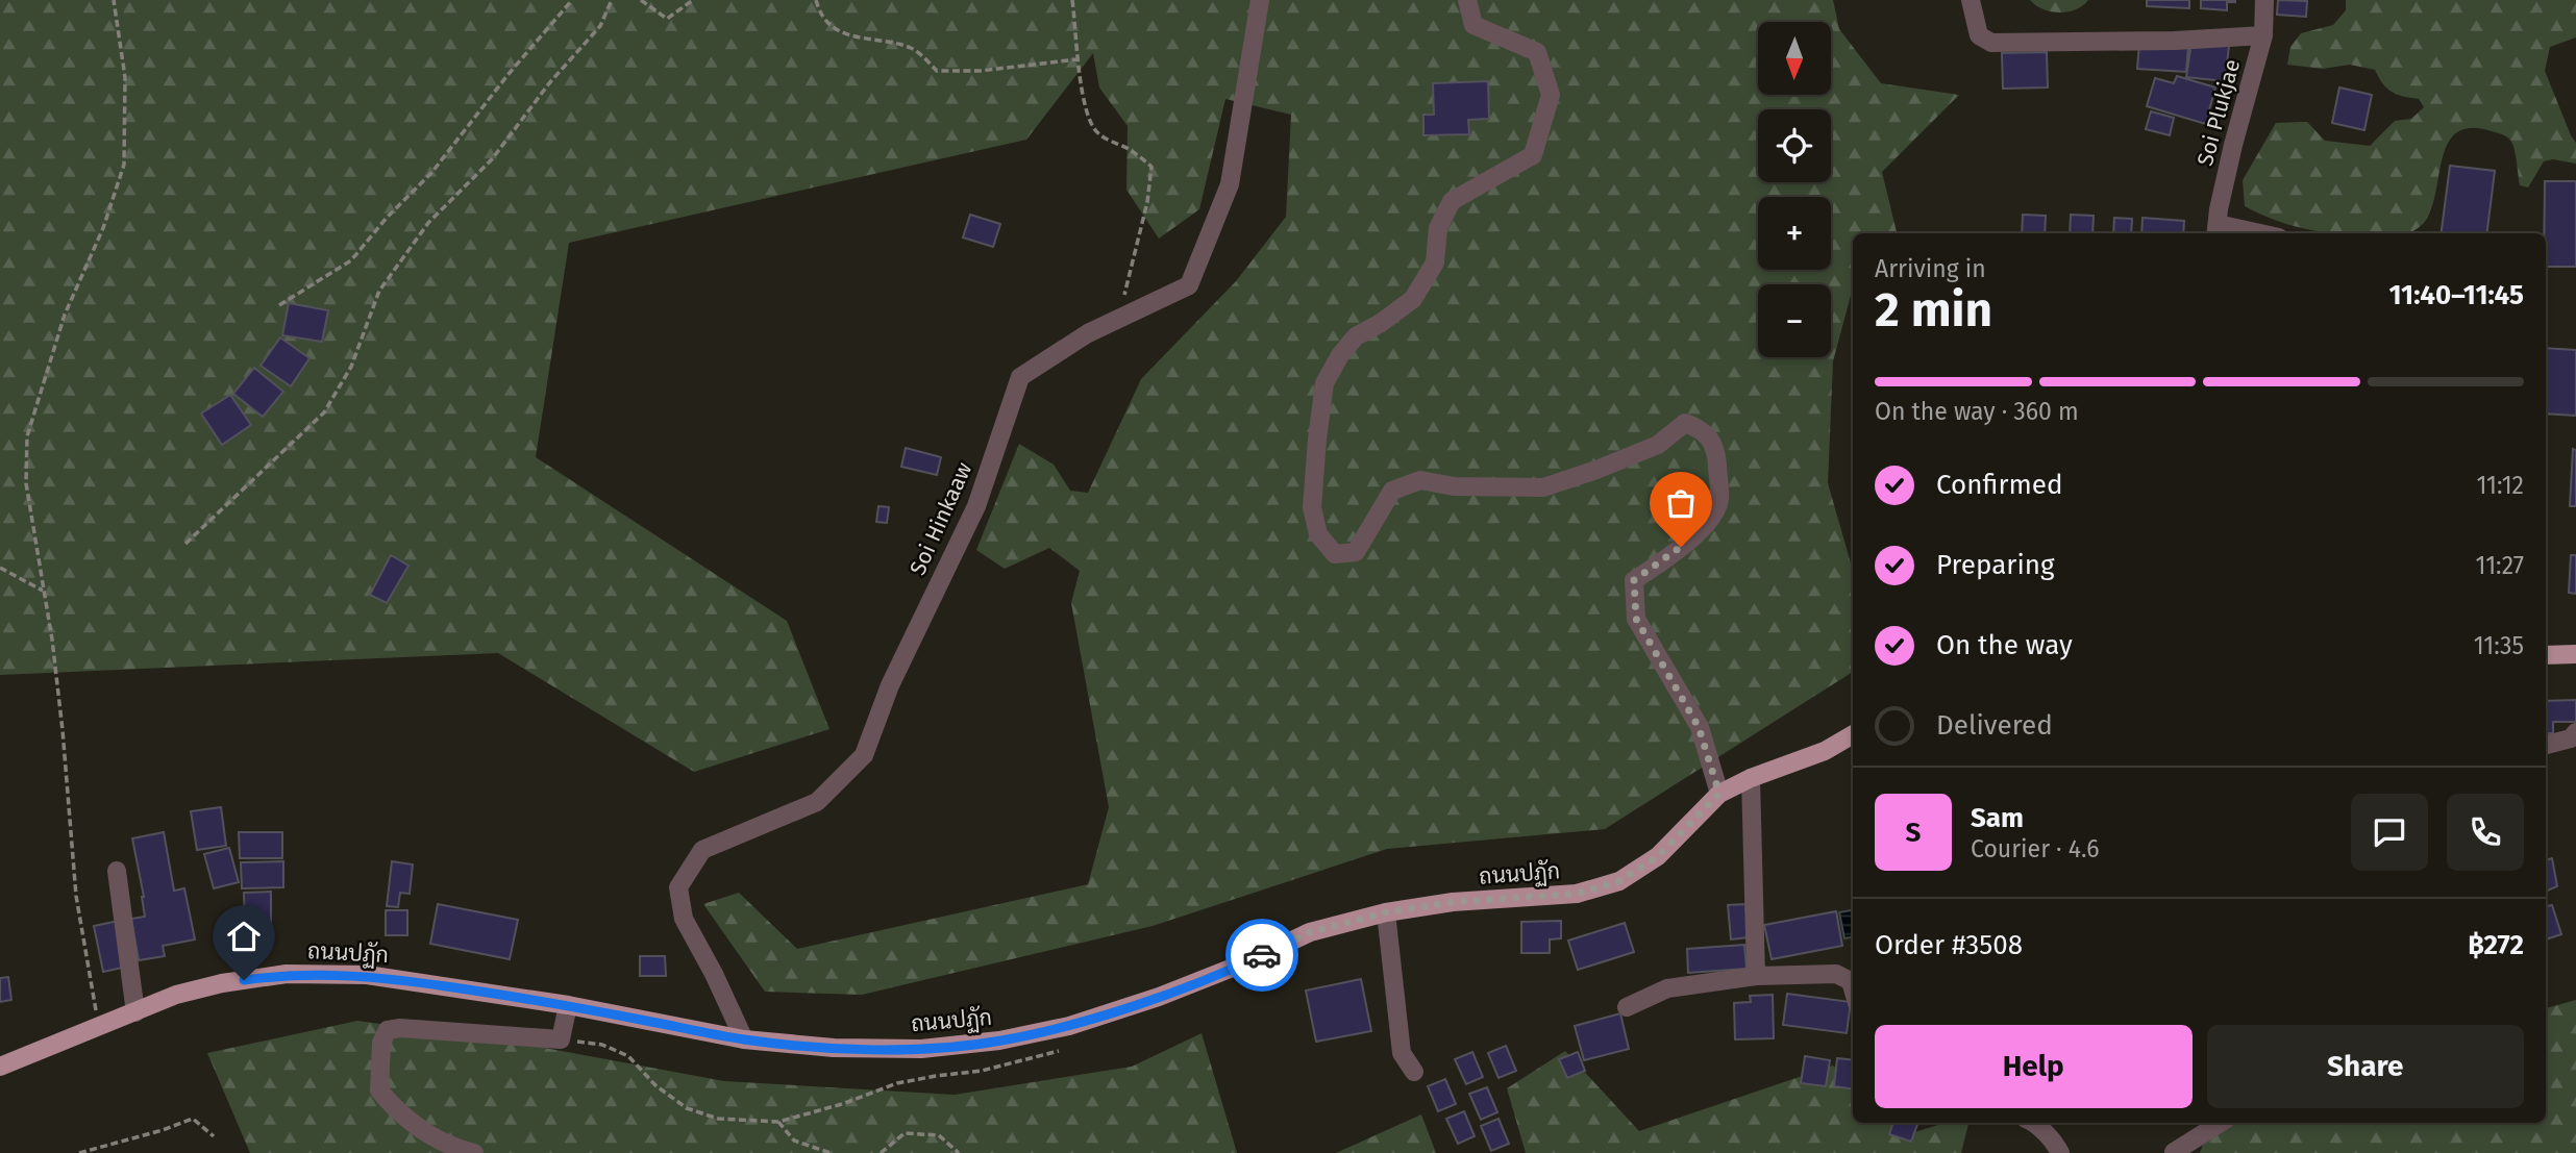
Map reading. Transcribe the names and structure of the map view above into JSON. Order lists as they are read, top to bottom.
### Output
{
  "streets": {
    "main road": ["ถนนปฏัก"],
    "street": ["Soi Plukjae", "Soi Hinkaaw"]
  },
  "crossings": [
    ["Soi Hinkaaw", "ถนนปฏัก"]
  ],
  "north": "bottom",
  "page": {
    "map_buttons": ["+", "−"],
    "heading": ["2 min", "Arriving in", "11:40–11:45"],
    "panel": [
      "Sam",
      "Courier · 4.6",
      "Order #3508",
      "฿272"
    ],
    "bar": "On the way · 360 m",
    "list": [
      ["Confirmed", "11:12"],
      ["Preparing", "11:27"],
      ["On the way", "11:35"],
      "Delivered"
    ],
    "round": "S",
    "buttons": ["Help", "Share"]
  }
}
